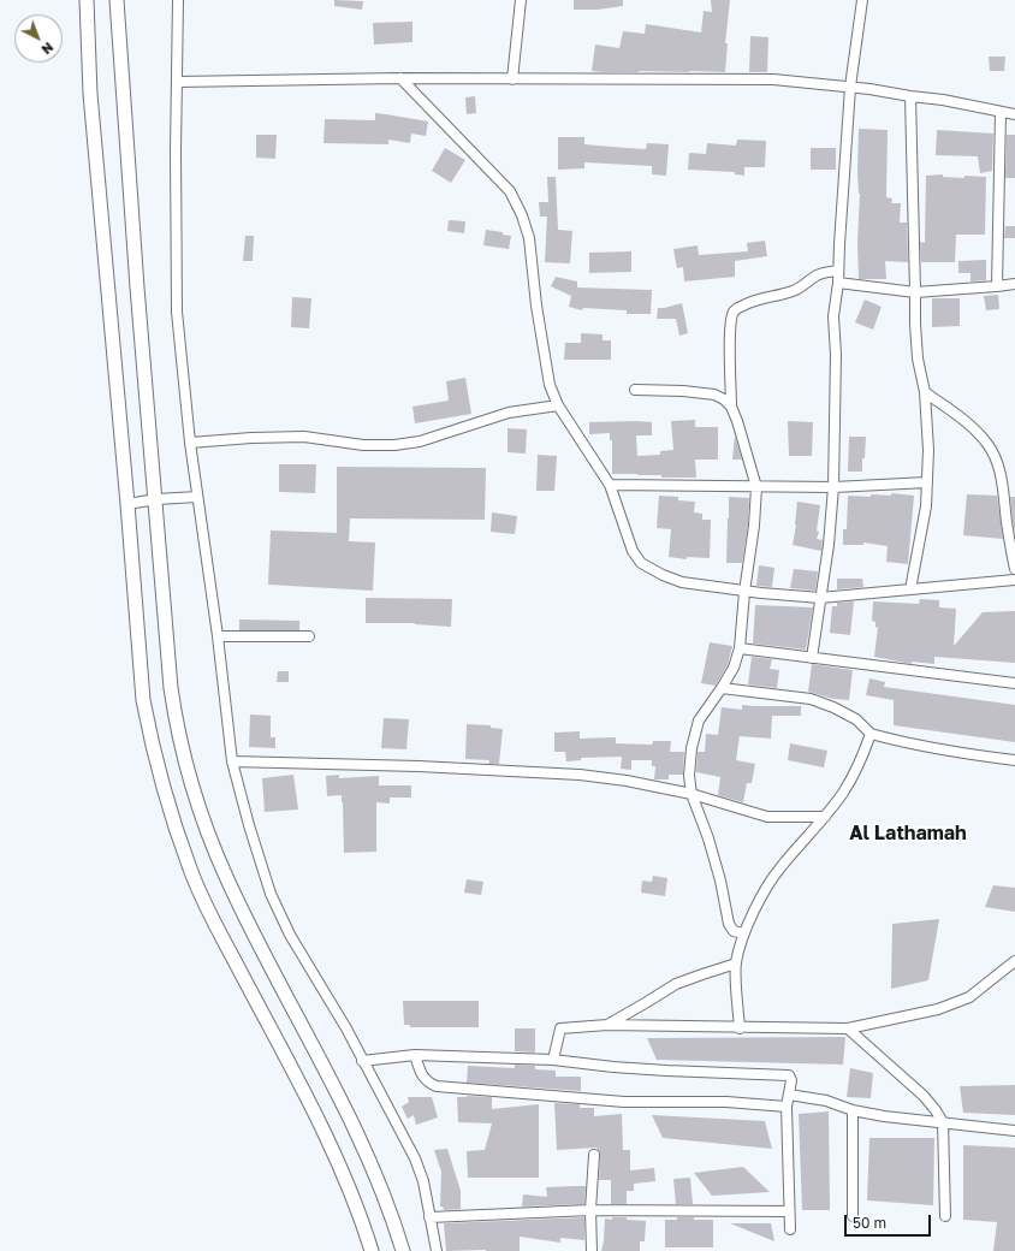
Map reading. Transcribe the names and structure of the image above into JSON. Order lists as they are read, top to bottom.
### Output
{
  "districts": ["Al Lathamah"],
  "scale_bar": "50 m",
  "north": "bottom right"
}
